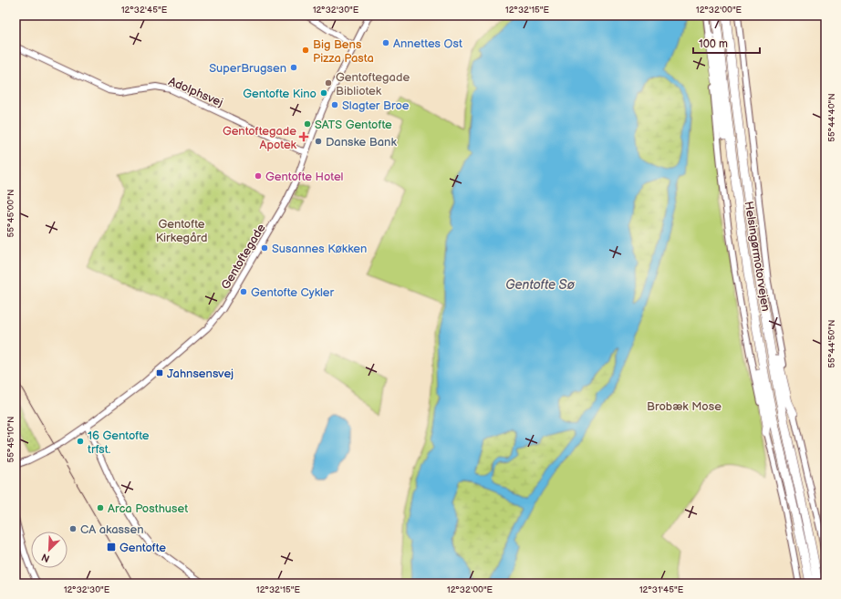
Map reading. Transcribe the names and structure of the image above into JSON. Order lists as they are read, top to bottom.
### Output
{
  "streets": {
    "highway": ["Helsingørmotorvejen"],
    "street": ["Adolphsvej", "Gentoftegade"]
  },
  "crossings": [
    ["Adolphsvej", "Gentoftegade"]
  ],
  "water": ["Gentofte Sø"],
  "parks": ["Gentofte Kirkegård", "Brobæk Mose"],
  "places": {
    "other": [
      "Annettes Ost",
      "Big Bens Pizza Pasta",
      "SuperBrugsen",
      "Gentoftegade Bibliotek",
      "Gentofte Kino",
      "Slagter Broe",
      "SATS Gentofte",
      "Danske Bank",
      "Gentofte Hotel",
      "Susannes Køkken",
      "Gentofte Cykler",
      "16 Gentofte trfst.",
      "Arca Posthuset",
      "CA akassen"
    ],
    "health": ["Gentoftegade Apotek"],
    "transit": ["Jahnsensvej", "Gentofte"]
  },
  "scale_bar": "100 m",
  "north": "bottom left",
  "coordinates": [
    "12°32'45\"E",
    "12°32'30\"E",
    "12°32'15\"E",
    "12°32'00\"E",
    "55°44'40\"N",
    "55°45'00\"N",
    "55°44'50\"N",
    "55°45'10\"N",
    "12°31'45\"E"
  ]
}
